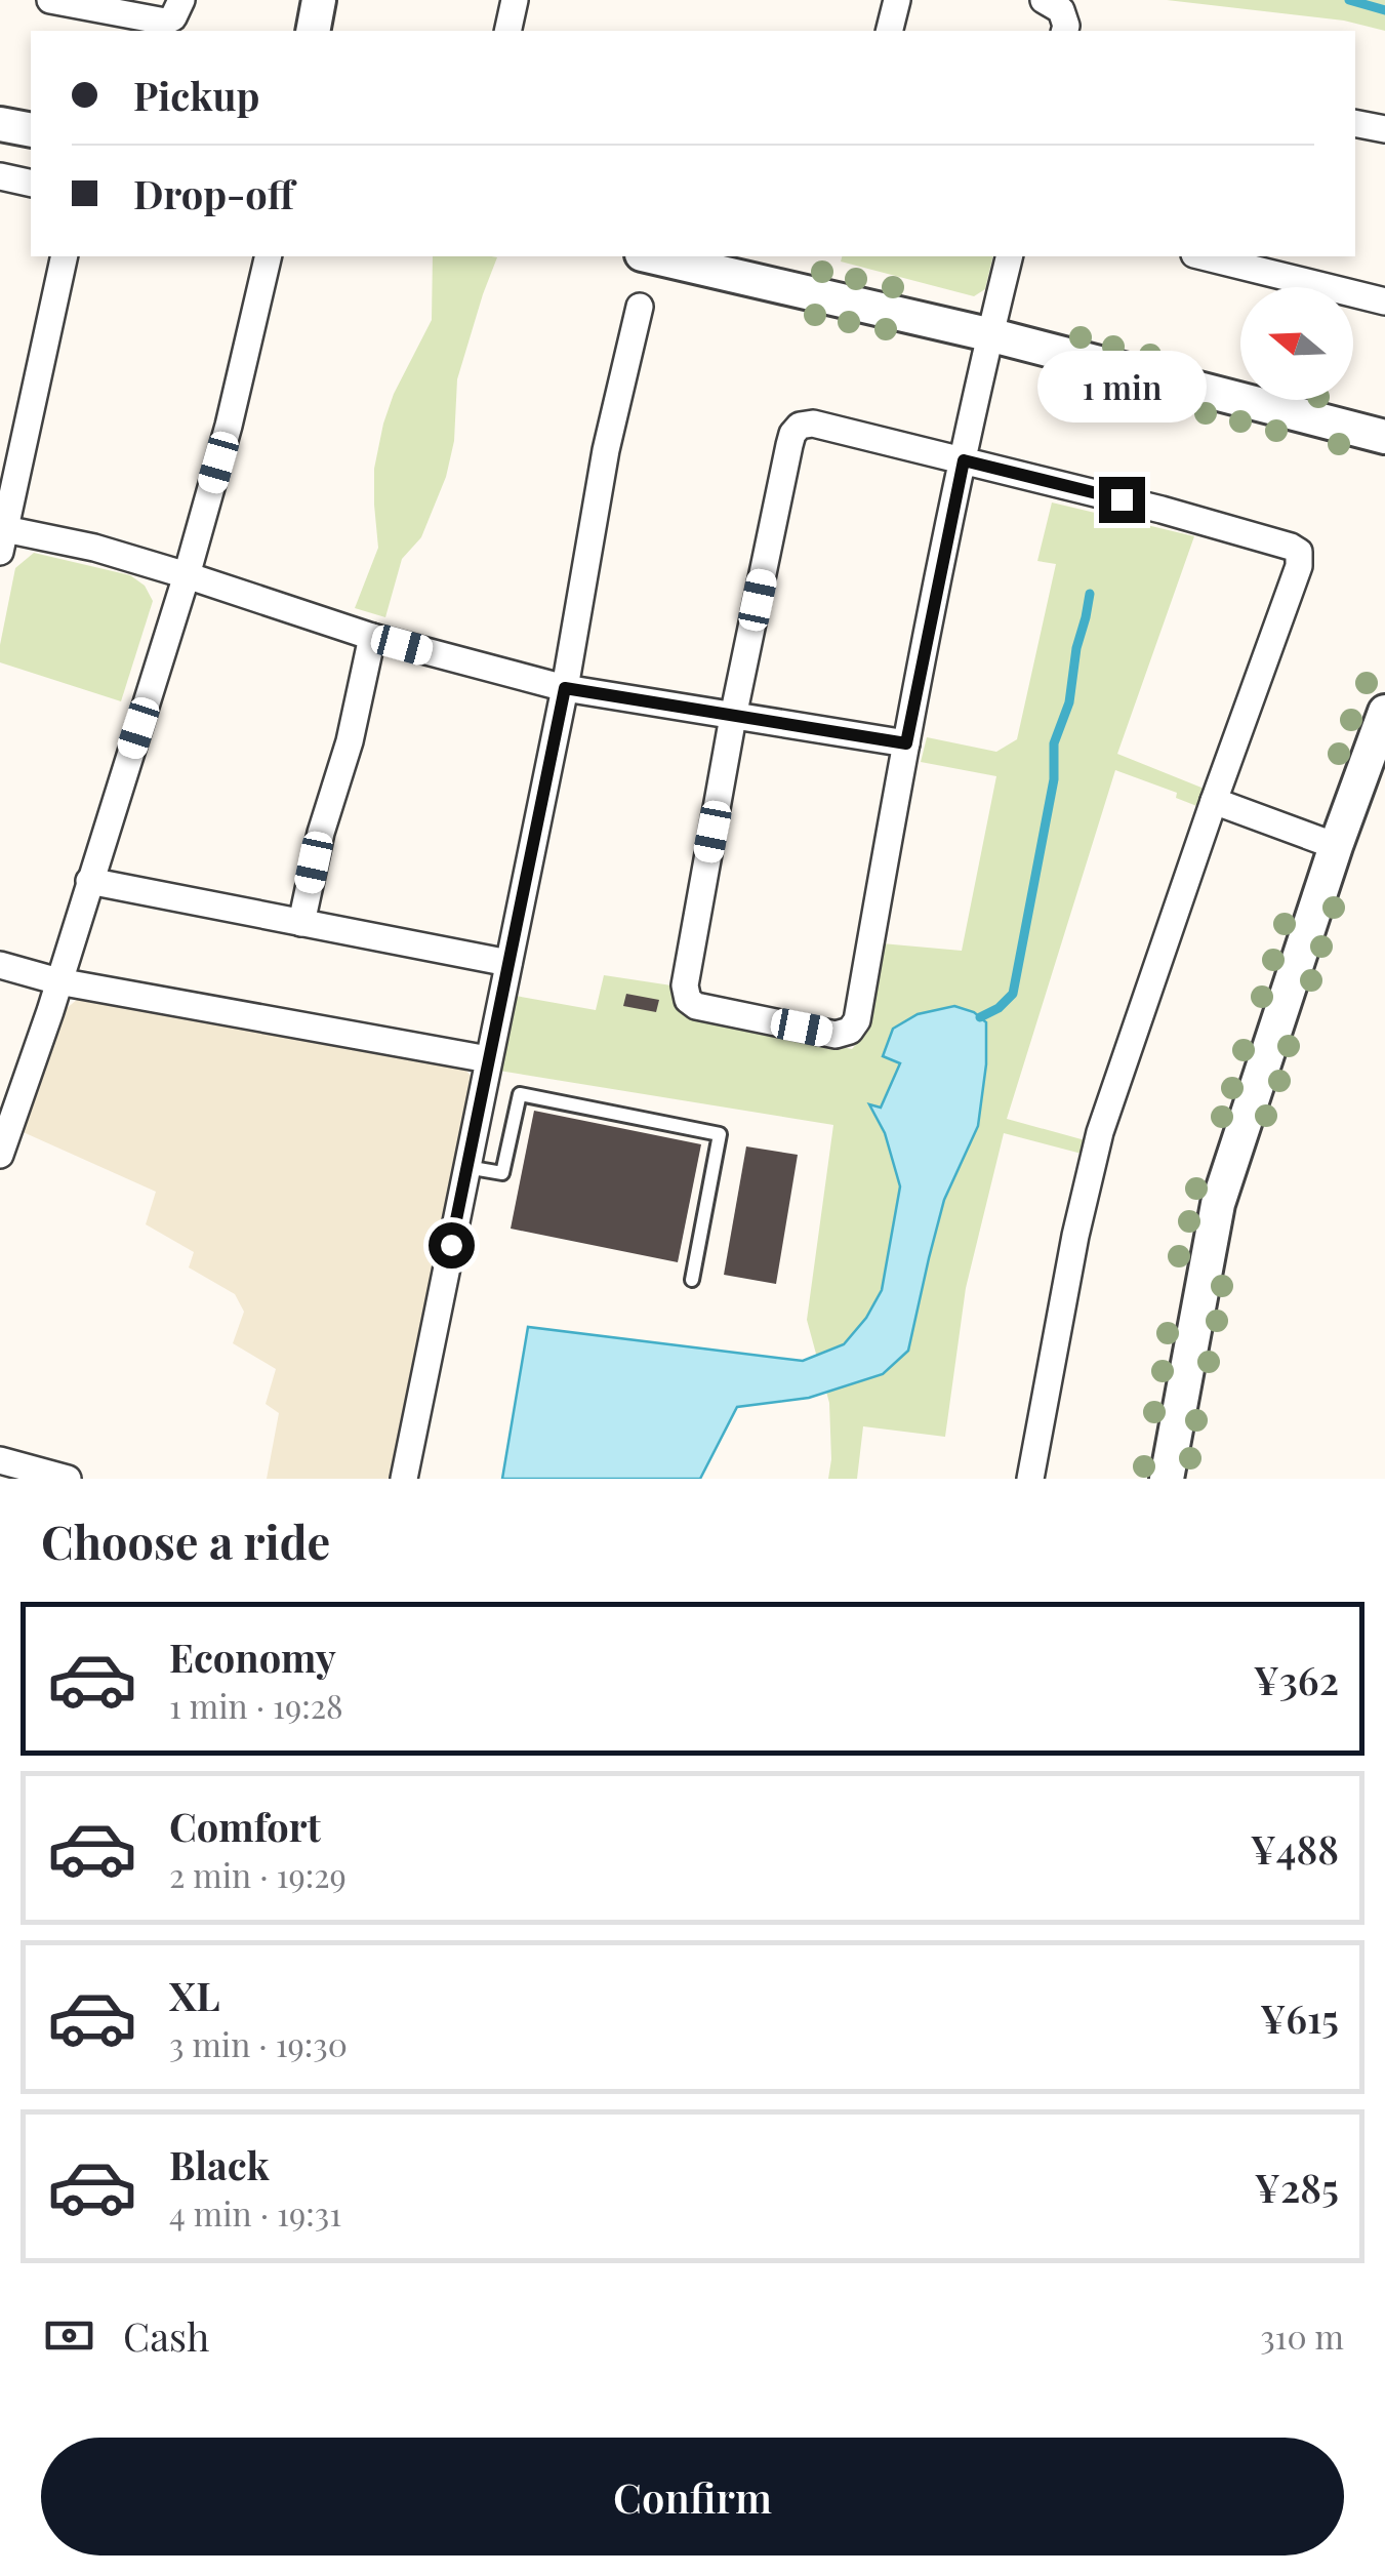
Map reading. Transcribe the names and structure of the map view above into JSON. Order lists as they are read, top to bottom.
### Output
{
  "north": "left",
  "page": {
    "banner": ["Pickup", "Drop-off"],
    "bubble": "1 min",
    "heading": "Choose a ride",
    "list": [
      {
        "name": "Economy",
        "note": "1 min · 19:28",
        "value": "¥362"
      },
      {
        "name": "Comfort",
        "note": "2 min · 19:29",
        "value": "¥488"
      },
      {
        "name": "XL",
        "note": "3 min · 19:30",
        "value": "¥615"
      },
      {
        "name": "Black",
        "note": "4 min · 19:31",
        "value": "¥285"
      }
    ],
    "pay": ["Cash", "310 m"],
    "buttons": "Confirm"
  }
}
